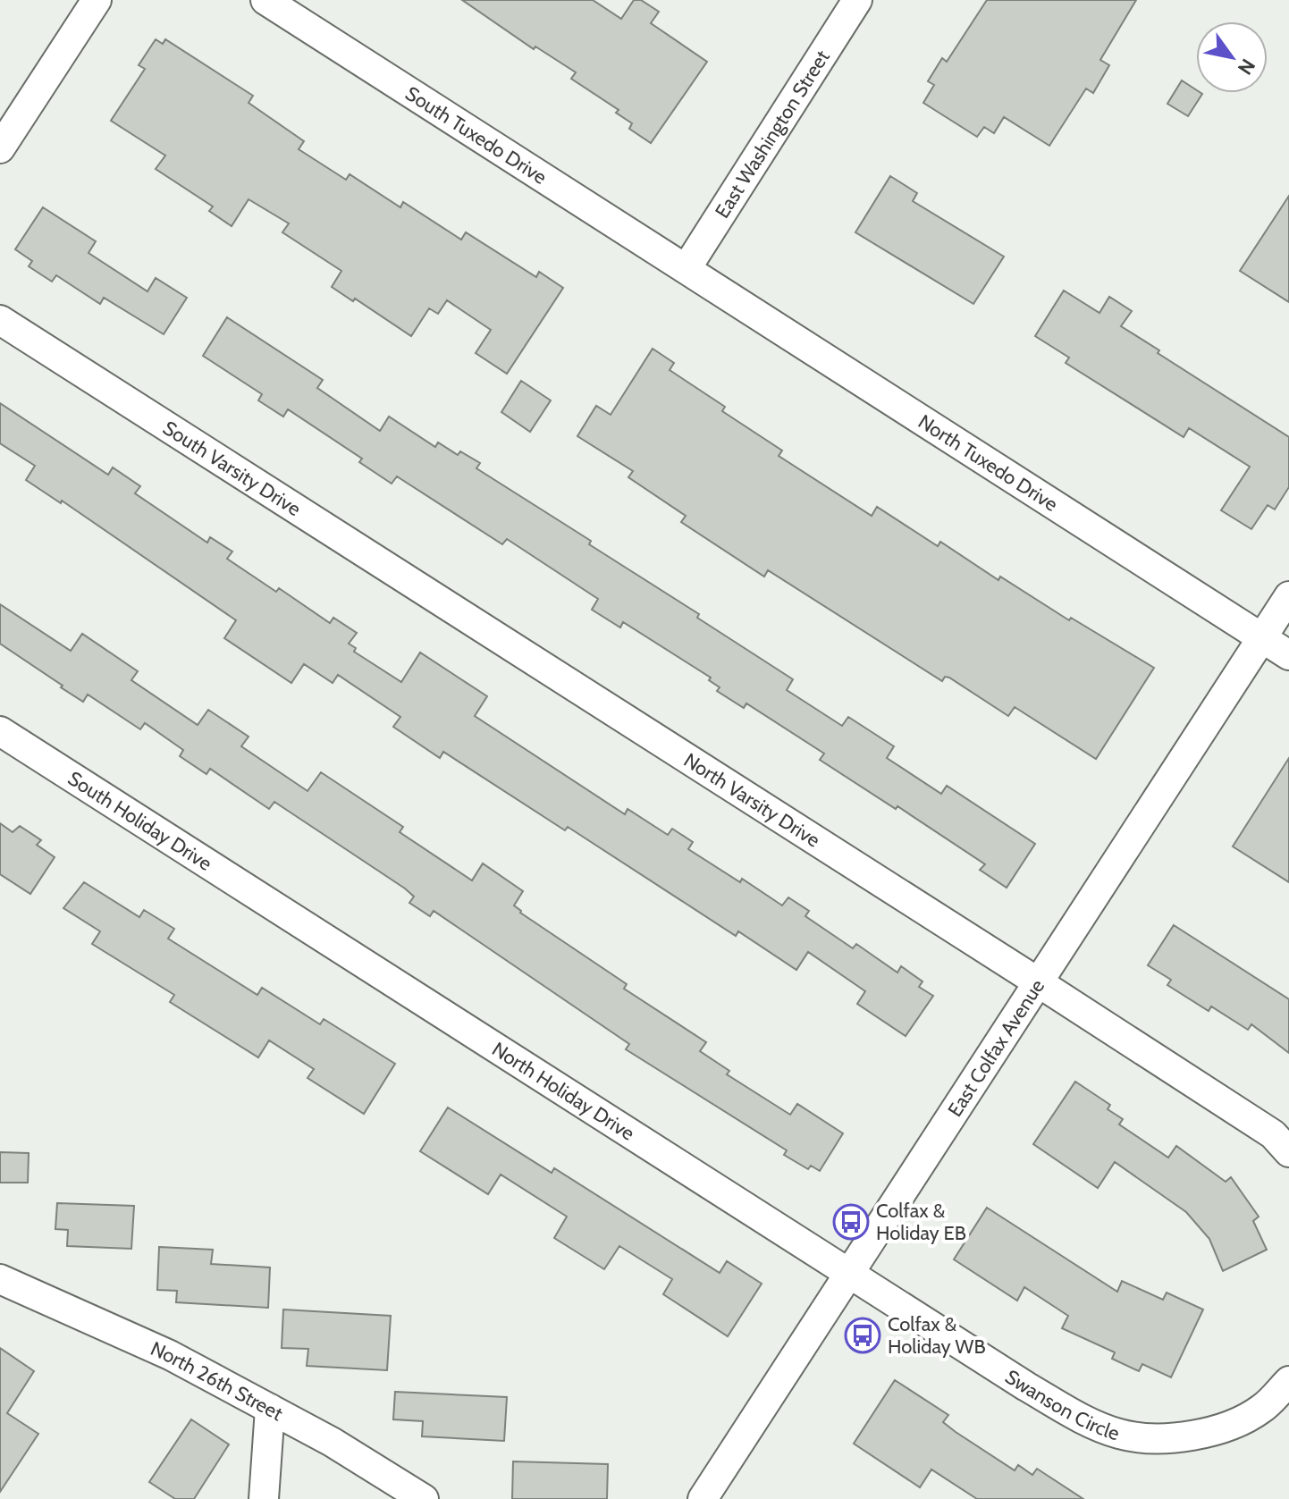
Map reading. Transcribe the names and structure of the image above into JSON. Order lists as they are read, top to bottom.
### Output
{
  "streets": {
    "street": [
      "South Tuxedo Drive",
      "East Washington Street",
      "North Tuxedo Drive",
      "South Varsity Drive",
      "North Varsity Drive",
      "South Holiday Drive",
      "East Colfax Avenue",
      "North Holiday Drive",
      "North 26th Street",
      "Swanson Circle"
    ]
  },
  "crossings": [
    ["South Tuxedo Drive", "East Washington Street"],
    ["South Tuxedo Drive", "North Tuxedo Drive"],
    ["East Washington Street", "North Tuxedo Drive"],
    ["North Tuxedo Drive", "East Colfax Avenue"],
    ["South Varsity Drive", "North Varsity Drive"],
    ["North Varsity Drive", "East Colfax Avenue"],
    ["South Holiday Drive", "North Holiday Drive"],
    ["East Colfax Avenue", "North Holiday Drive"],
    ["East Colfax Avenue", "Swanson Circle"],
    ["North Holiday Drive", "Swanson Circle"]
  ],
  "places": {
    "bus stop": ["Colfax & Holiday EB", "Colfax & Holiday WB"]
  },
  "north": "bottom right"
}
